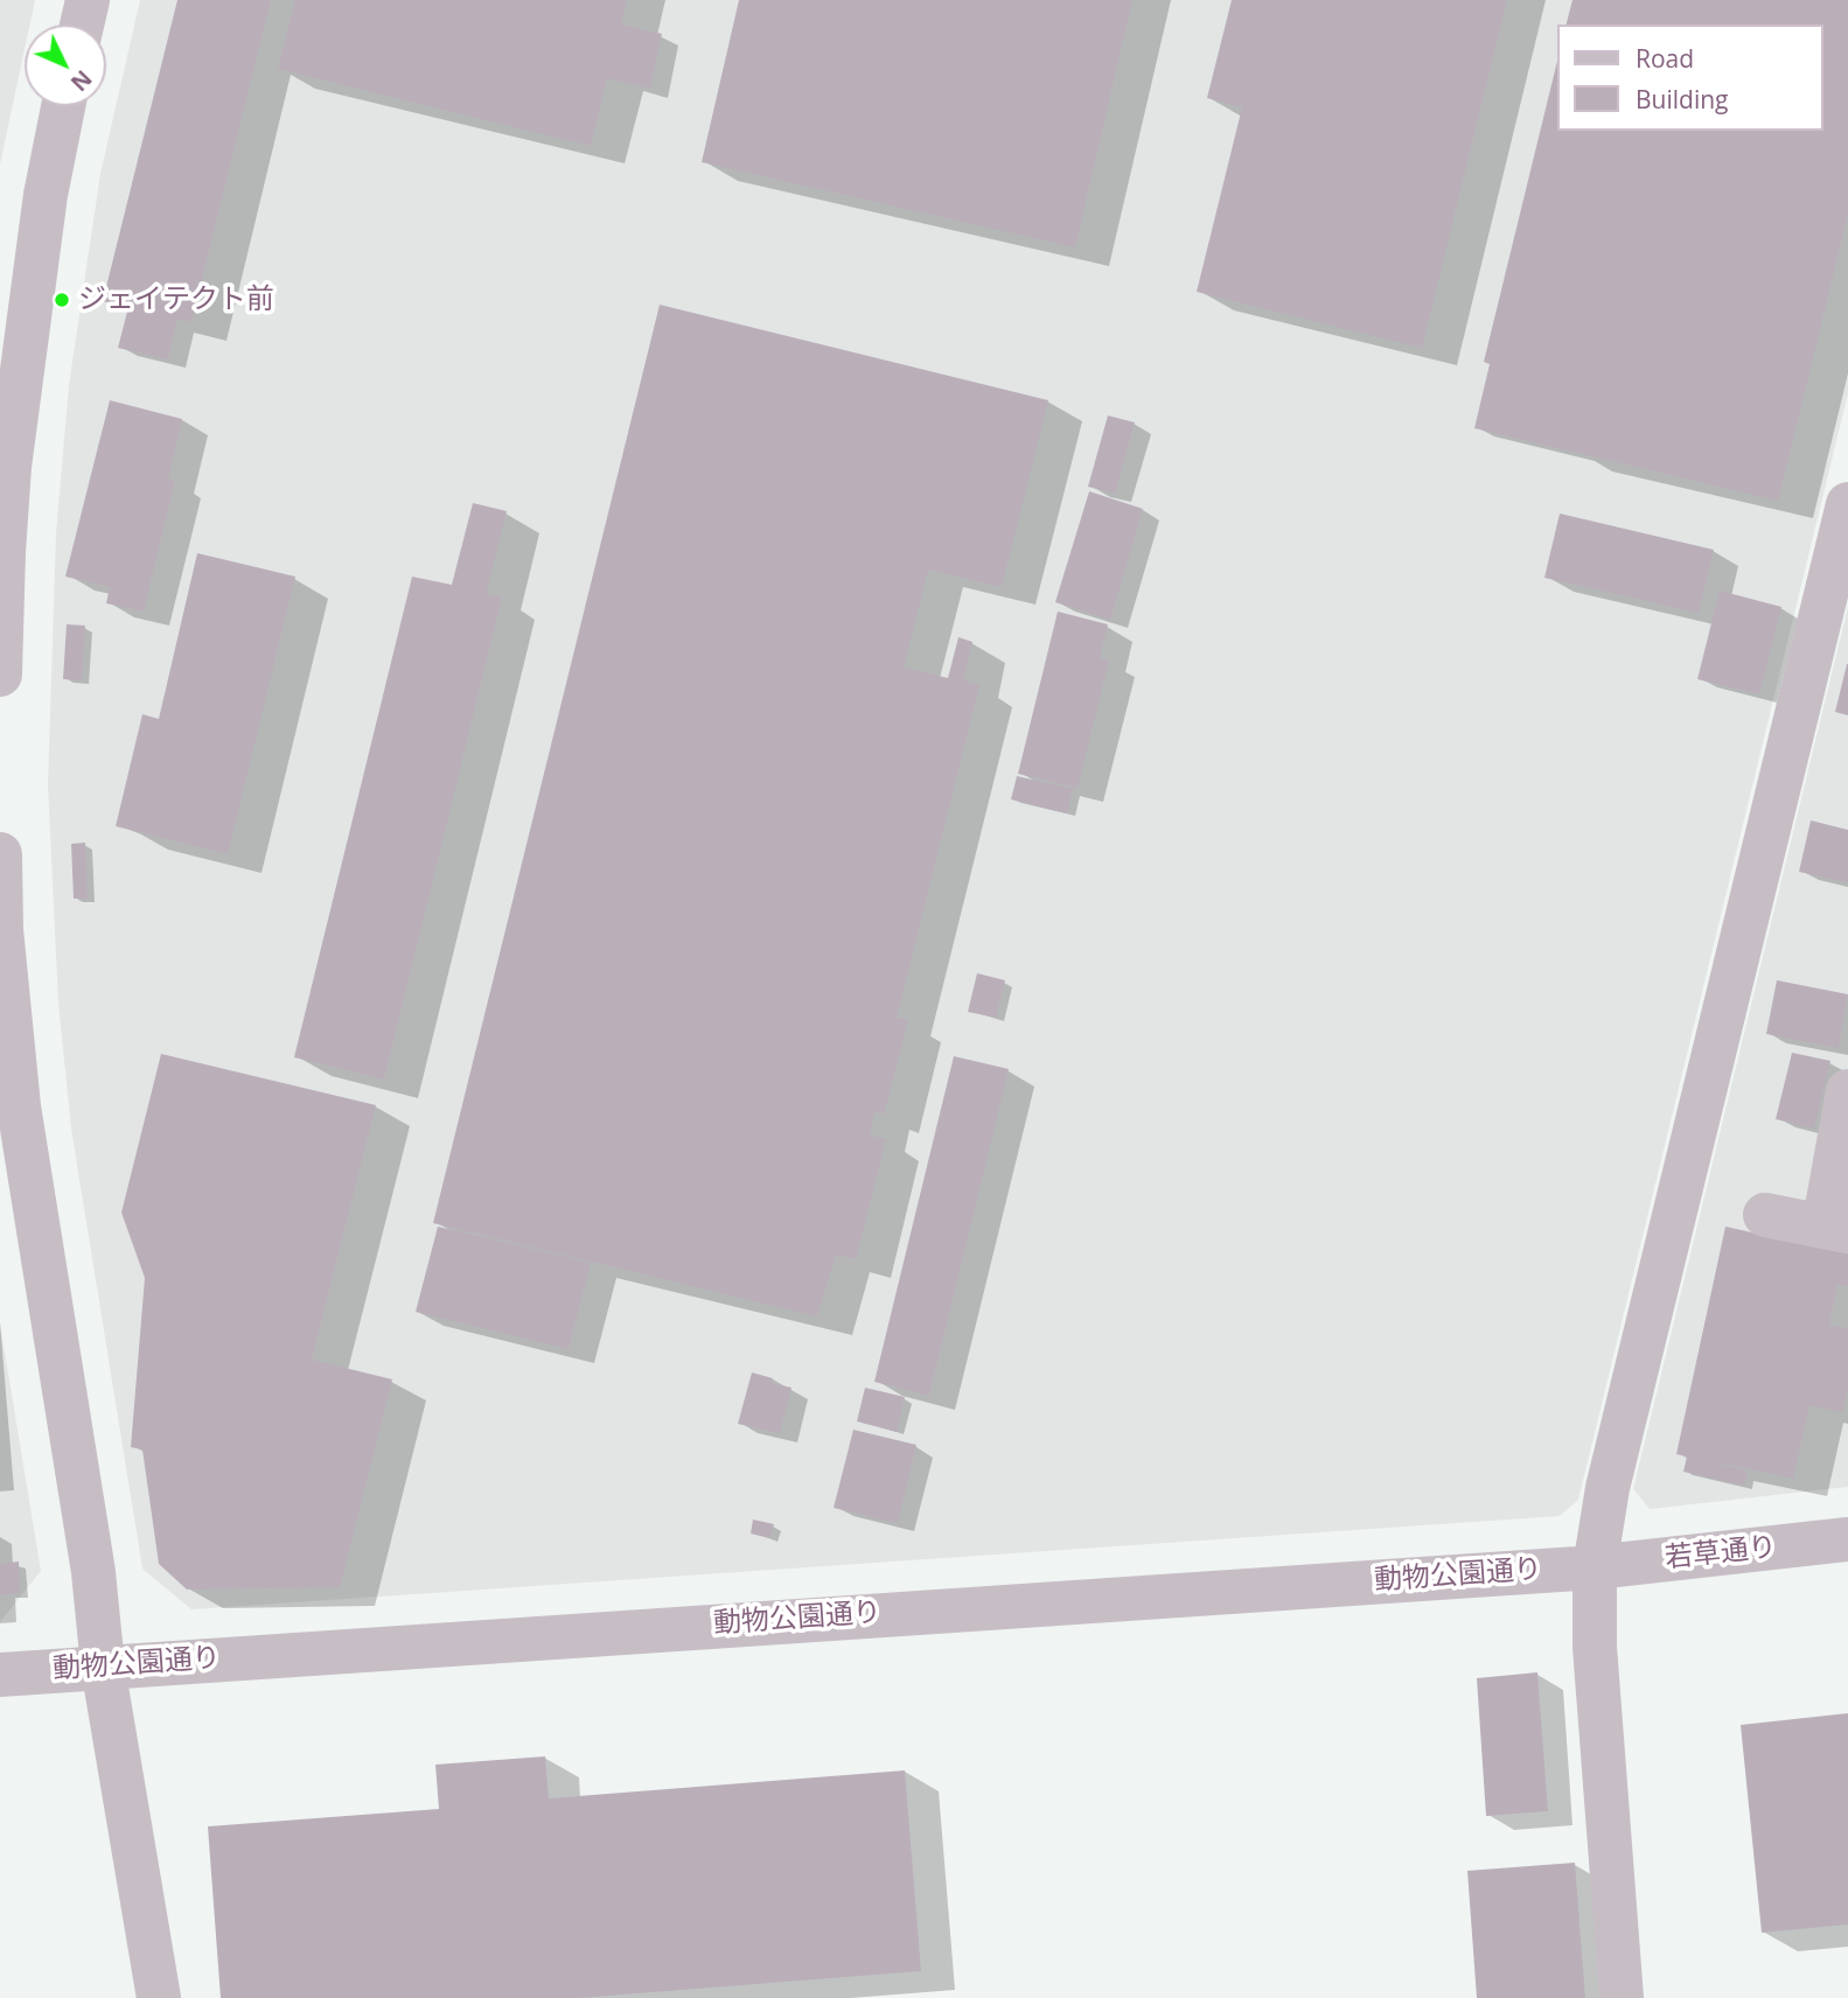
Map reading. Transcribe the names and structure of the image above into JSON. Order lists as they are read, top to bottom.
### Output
{
  "streets": {
    "street": ["若草通り", "動物公園通り"]
  },
  "crossings": [
    ["若草通り", "動物公園通り"]
  ],
  "places": ["ジェイテクト前"],
  "legend": ["Road", "Building"],
  "north": "bottom right"
}
